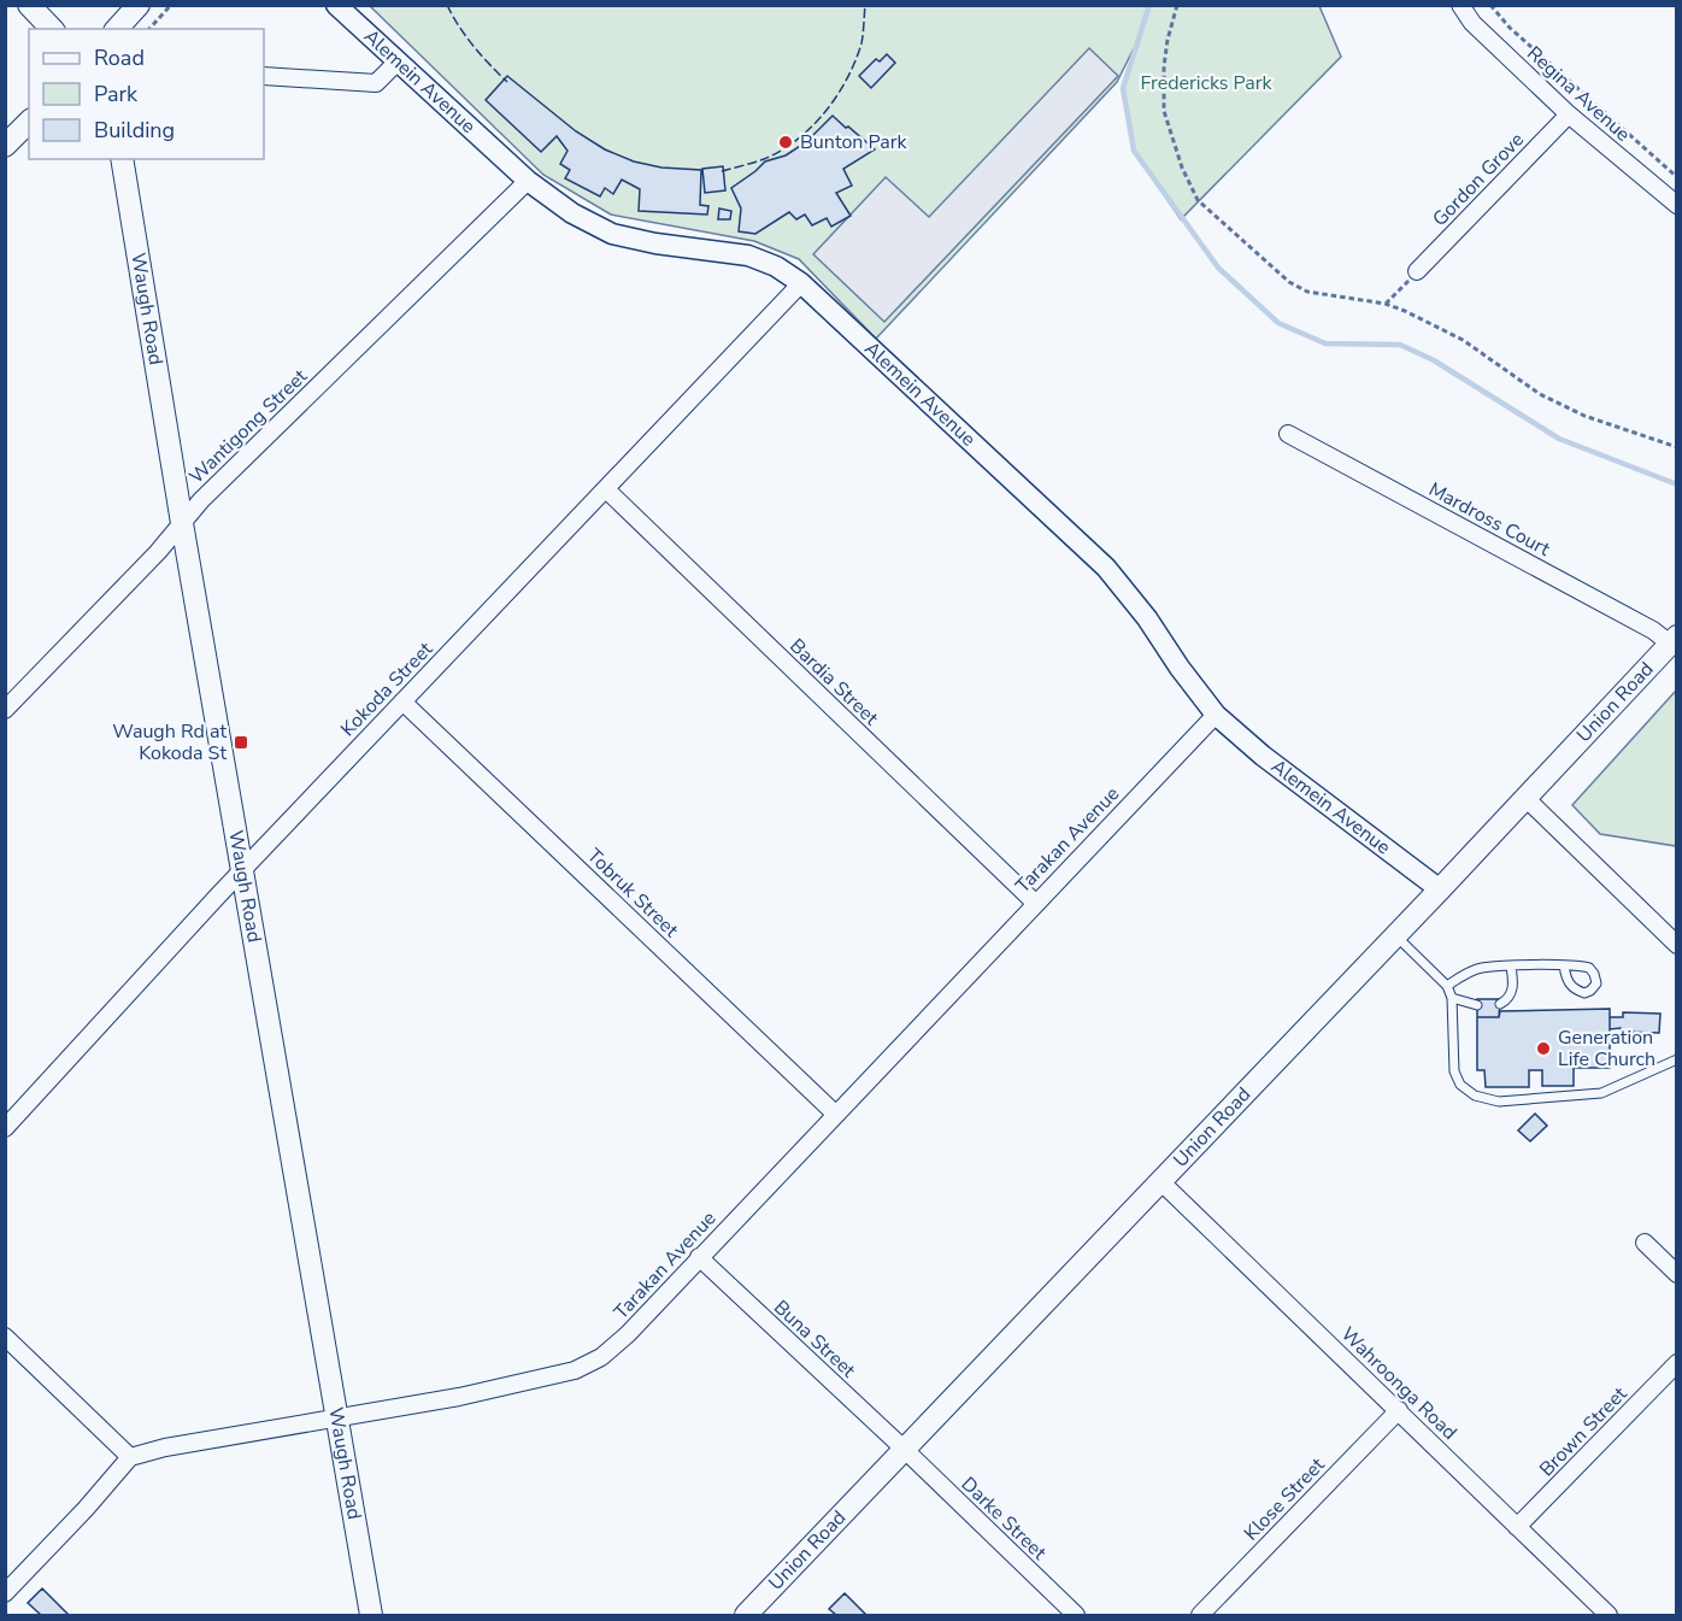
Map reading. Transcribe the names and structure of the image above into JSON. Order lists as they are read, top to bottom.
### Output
{
  "streets": {
    "main road": ["Waugh Road", "Union Road"],
    "street": [
      "Alemein Avenue",
      "Regina Avenue",
      "Gordon Grove",
      "Wantigong Street",
      "Mardross Court",
      "Bardia Street",
      "Kokoda Street",
      "Tarakan Avenue",
      "Tobruk Street",
      "Buna Street",
      "Wahroonga Road",
      "Brown Street",
      "Klose Street",
      "Darke Street"
    ]
  },
  "crossings": [
    ["Alemein Avenue", "Wantigong Street"],
    ["Alemein Avenue", "Kokoda Street"],
    ["Alemein Avenue", "Union Road"],
    ["Alemein Avenue", "Tarakan Avenue"],
    ["Regina Avenue", "Gordon Grove"],
    ["Waugh Road", "Wantigong Street"],
    ["Waugh Road", "Kokoda Street"],
    ["Waugh Road", "Tarakan Avenue"],
    ["Mardross Court", "Union Road"],
    ["Bardia Street", "Kokoda Street"],
    ["Bardia Street", "Tarakan Avenue"],
    ["Kokoda Street", "Tobruk Street"],
    ["Union Road", "Buna Street"],
    ["Union Road", "Wahroonga Road"],
    ["Union Road", "Darke Street"],
    ["Tarakan Avenue", "Tobruk Street"],
    ["Tarakan Avenue", "Buna Street"],
    ["Buna Street", "Darke Street"],
    ["Wahroonga Road", "Brown Street"],
    ["Wahroonga Road", "Klose Street"]
  ],
  "parks": ["Fredericks Park"],
  "places": {
    "other": ["Bunton Park", "Generation Life Church"],
    "transit": ["Waugh Rd at Kokoda St"]
  },
  "legend": ["Road", "Park", "Building"]
}
